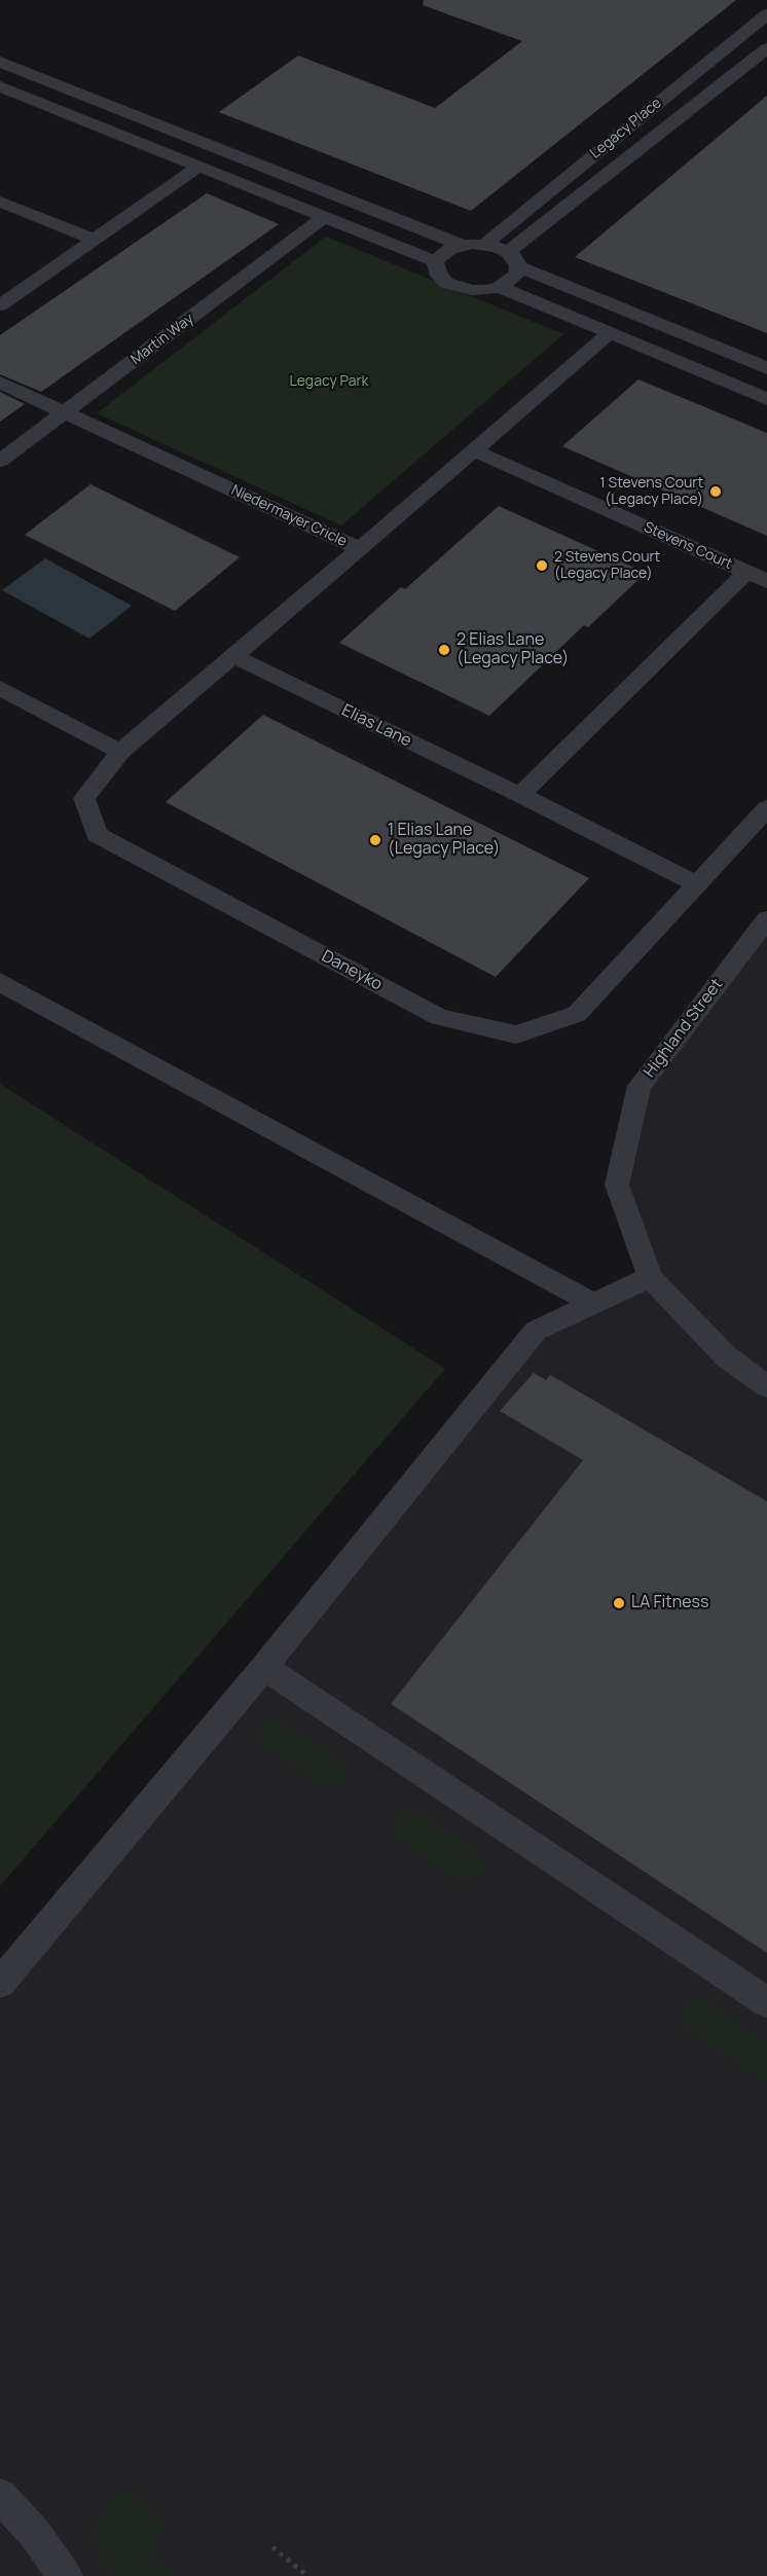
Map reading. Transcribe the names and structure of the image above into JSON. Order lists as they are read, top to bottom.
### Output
{
  "streets": {
    "lane": [
      "Legacy Place",
      "Martin Way",
      "Niedermayer Cricle",
      "Stevens Court",
      "Elias Lane",
      "Daneyko",
      "Highland Street"
    ]
  },
  "crossings": [
    ["Martin Way", "Niedermayer Cricle"],
    ["Niedermayer Cricle", "Elias Lane"],
    ["Niedermayer Cricle", "Daneyko"],
    ["Elias Lane", "Daneyko"]
  ],
  "parks": ["Legacy Park"],
  "places": [
    "1 Stevens Court (Legacy Place)",
    "2 Stevens Court (Legacy Place)",
    "2 Elias Lane (Legacy Place)",
    "1 Elias Lane (Legacy Place)",
    "LA Fitness"
  ]
}
